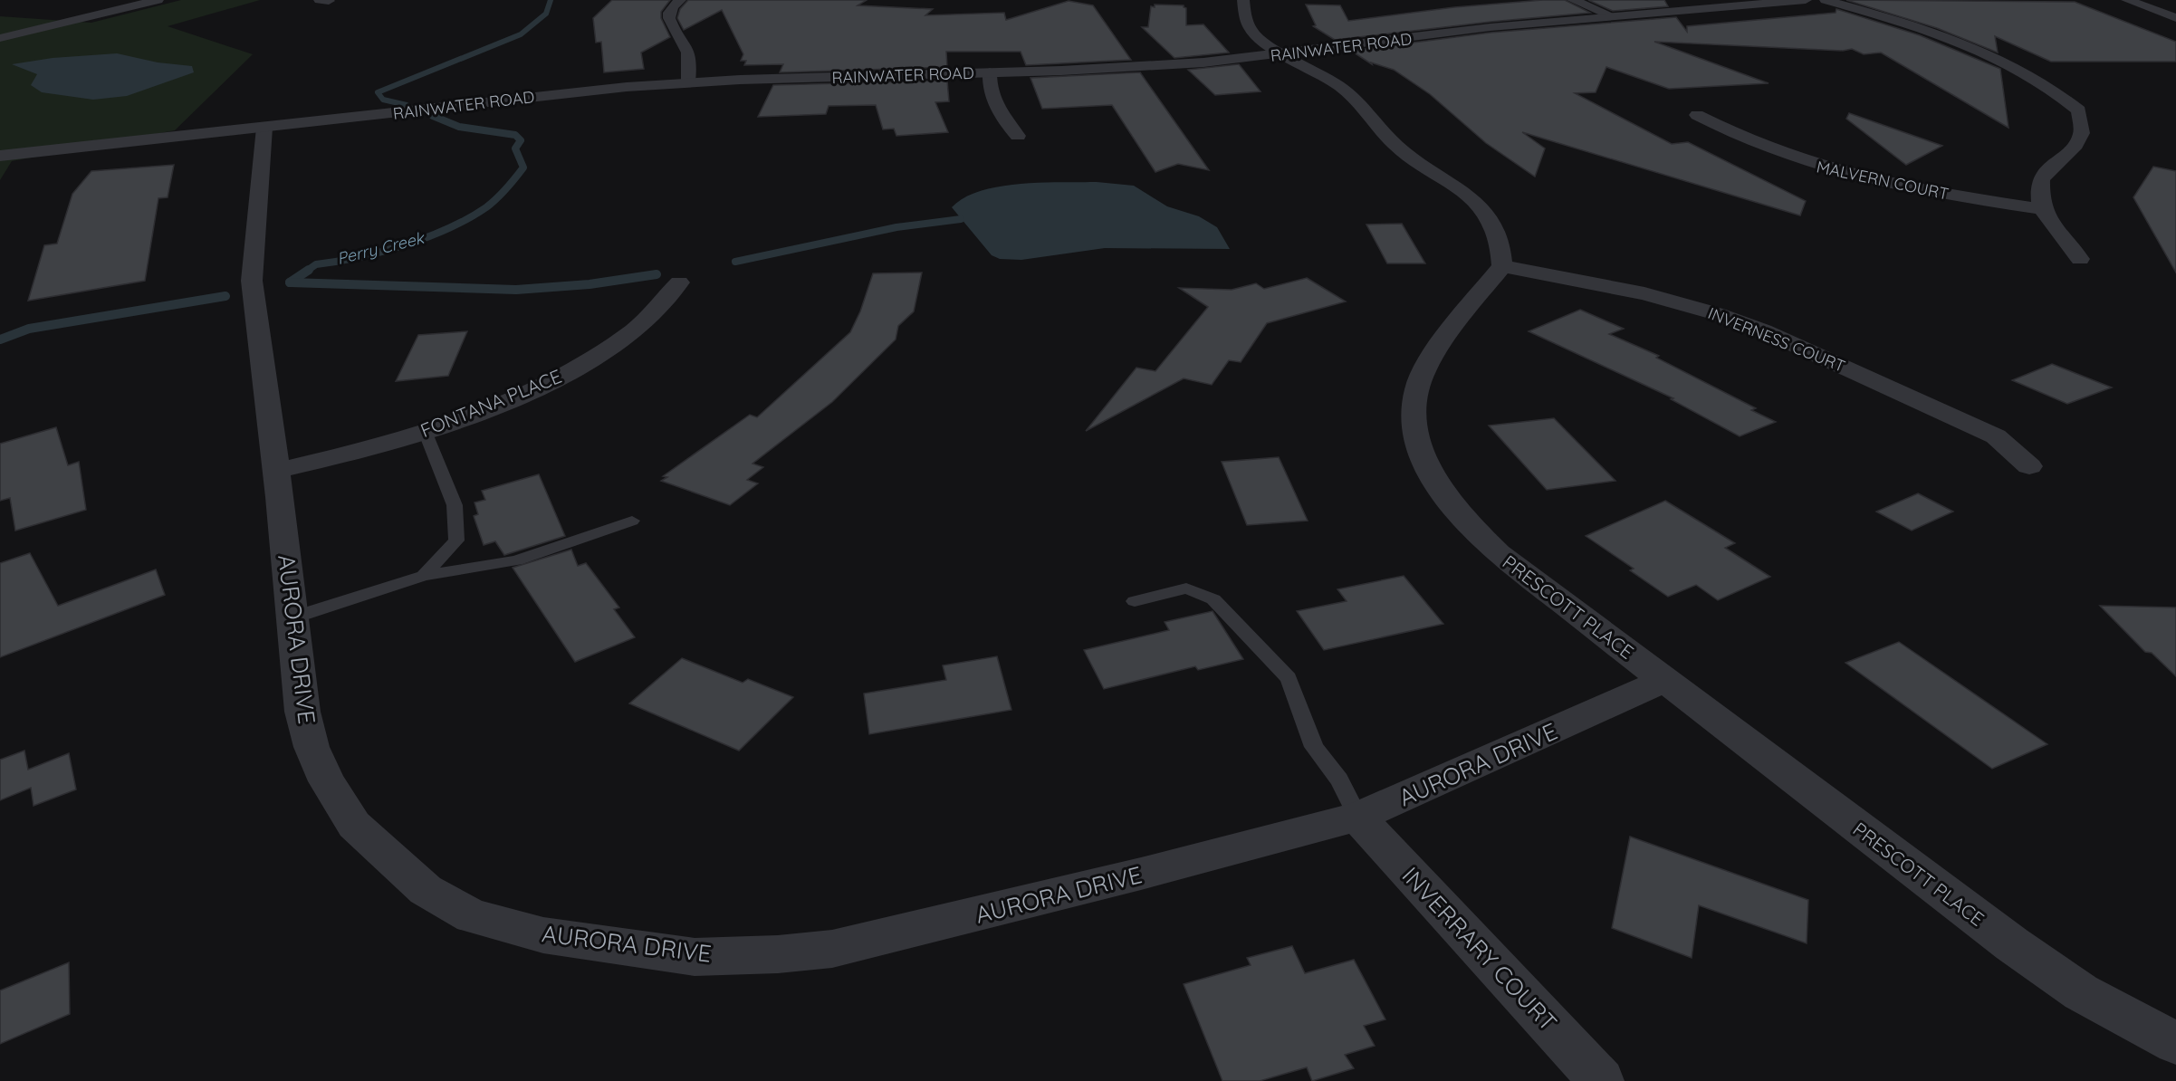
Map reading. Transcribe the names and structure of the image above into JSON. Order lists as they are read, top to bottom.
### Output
{
  "streets": {
    "street": [
      "RAINWATER ROAD",
      "MALVERN COURT",
      "INVERNESS COURT",
      "FONTANA PLACE",
      "PRESCOTT PLACE",
      "AURORA DRIVE",
      "INVERRARY COURT"
    ]
  },
  "crossings": [
    ["RAINWATER ROAD", "AURORA DRIVE"],
    ["INVERNESS COURT", "PRESCOTT PLACE"],
    ["FONTANA PLACE", "AURORA DRIVE"],
    ["PRESCOTT PLACE", "AURORA DRIVE"],
    ["AURORA DRIVE", "INVERRARY COURT"]
  ],
  "water": ["Perry Creek"]
}
